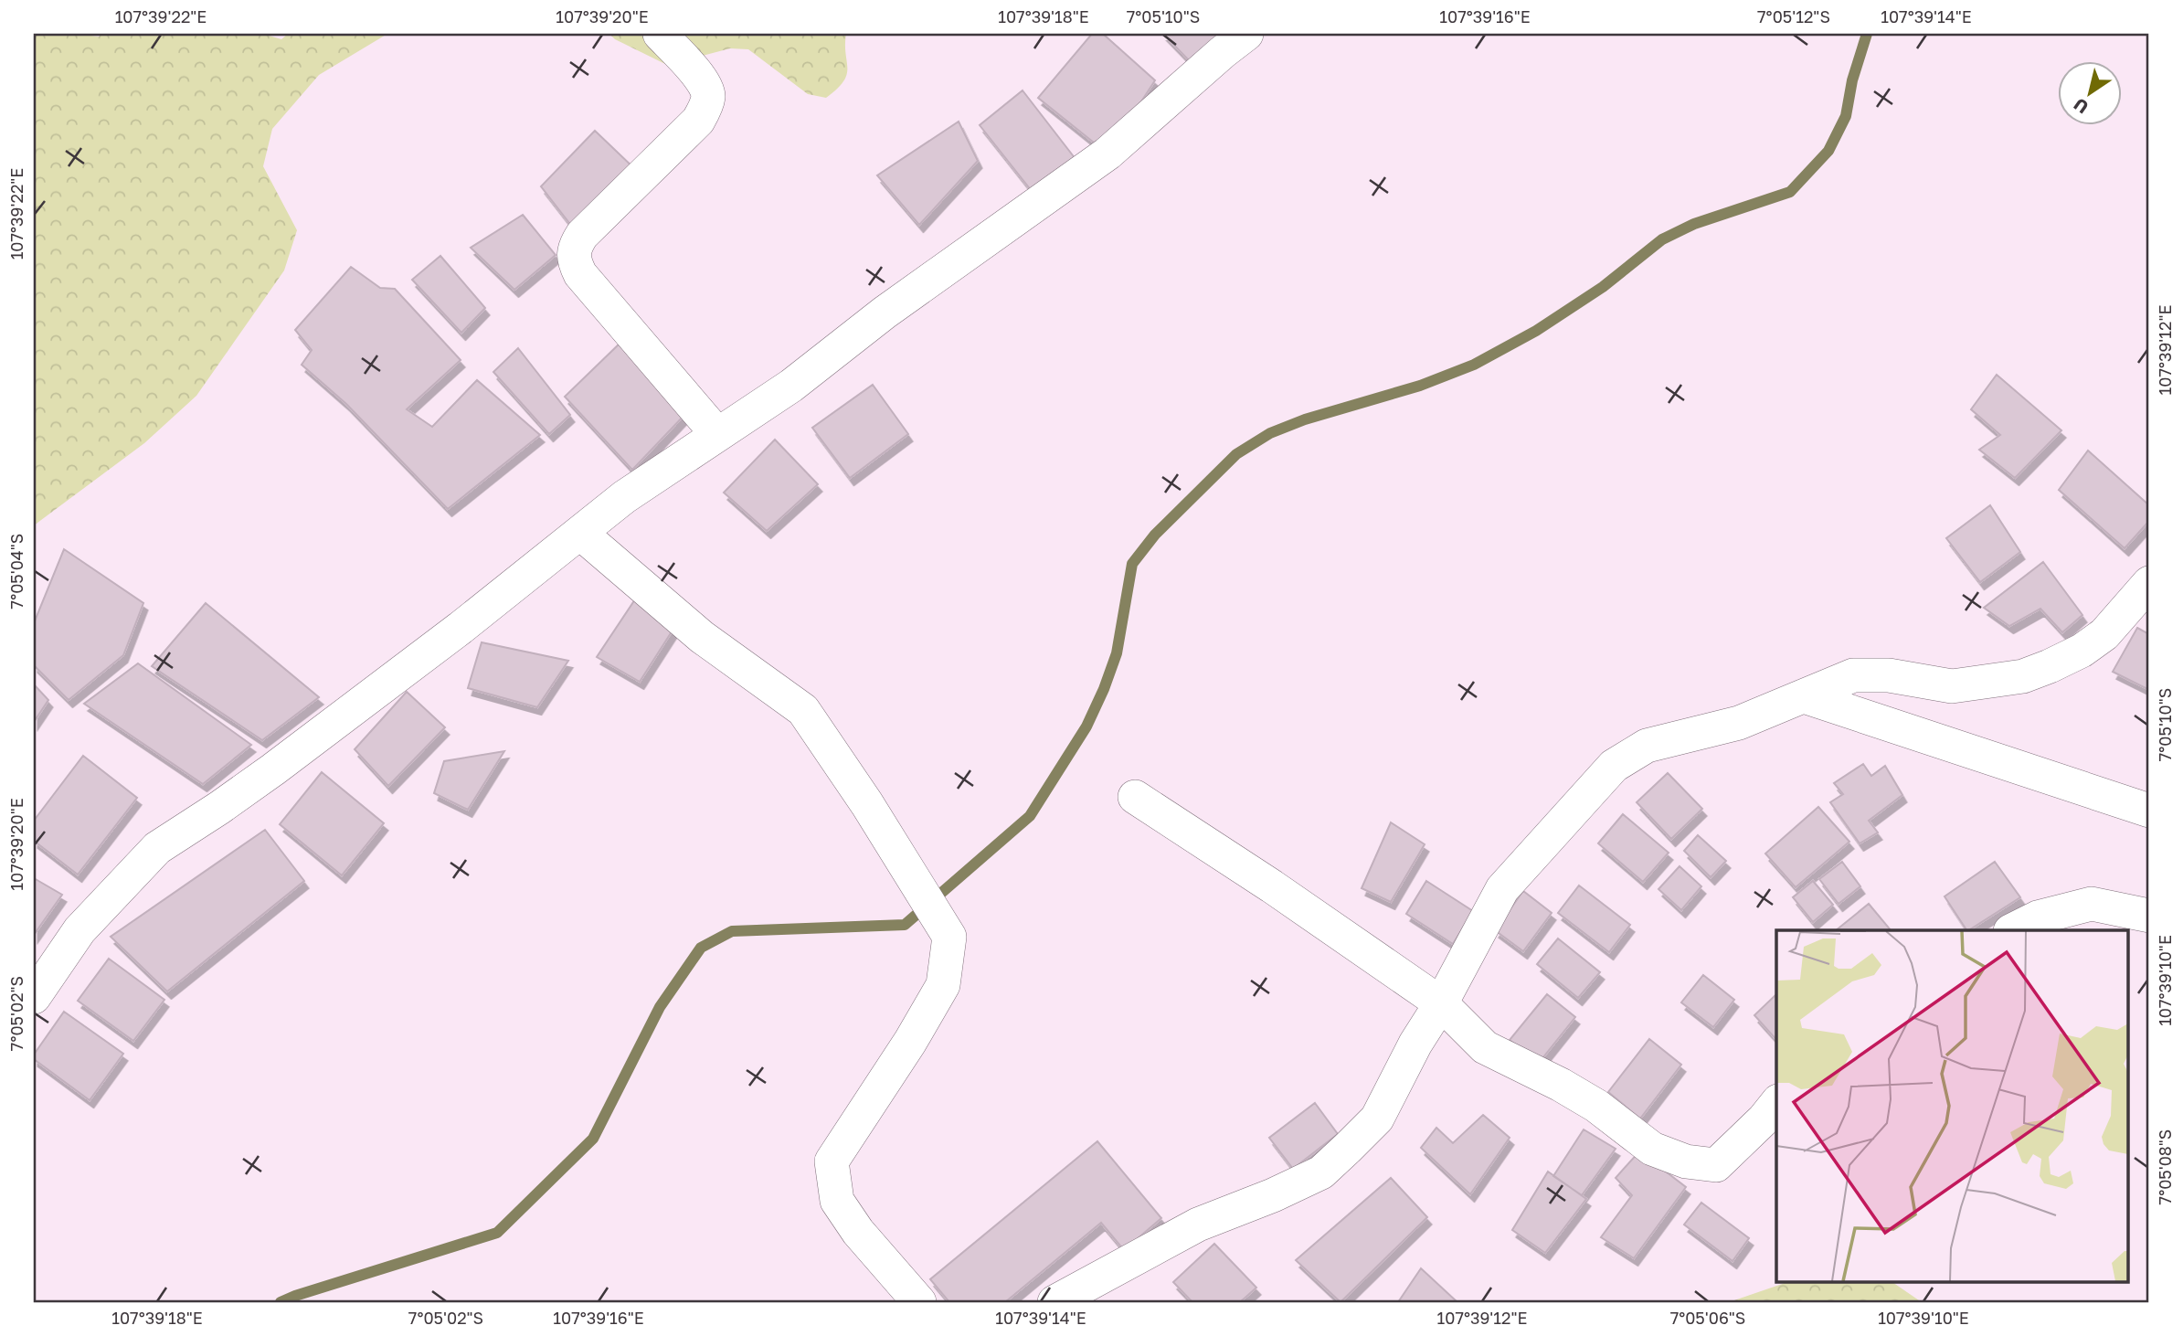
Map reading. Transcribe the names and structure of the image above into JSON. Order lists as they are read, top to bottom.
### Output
{
  "north": "bottom left",
  "coordinates": [
    "107°39'22\"E",
    "107°39'20\"E",
    "107°39'18\"E",
    "7°05'10\"S",
    "107°39'16\"E",
    "7°05'12\"S",
    "107°39'14\"E",
    "107°39'12\"E",
    "7°05'04\"S",
    "107°39'10\"E",
    "7°05'02\"S",
    "7°05'08\"S",
    "7°05'06\"S"
  ]
}
